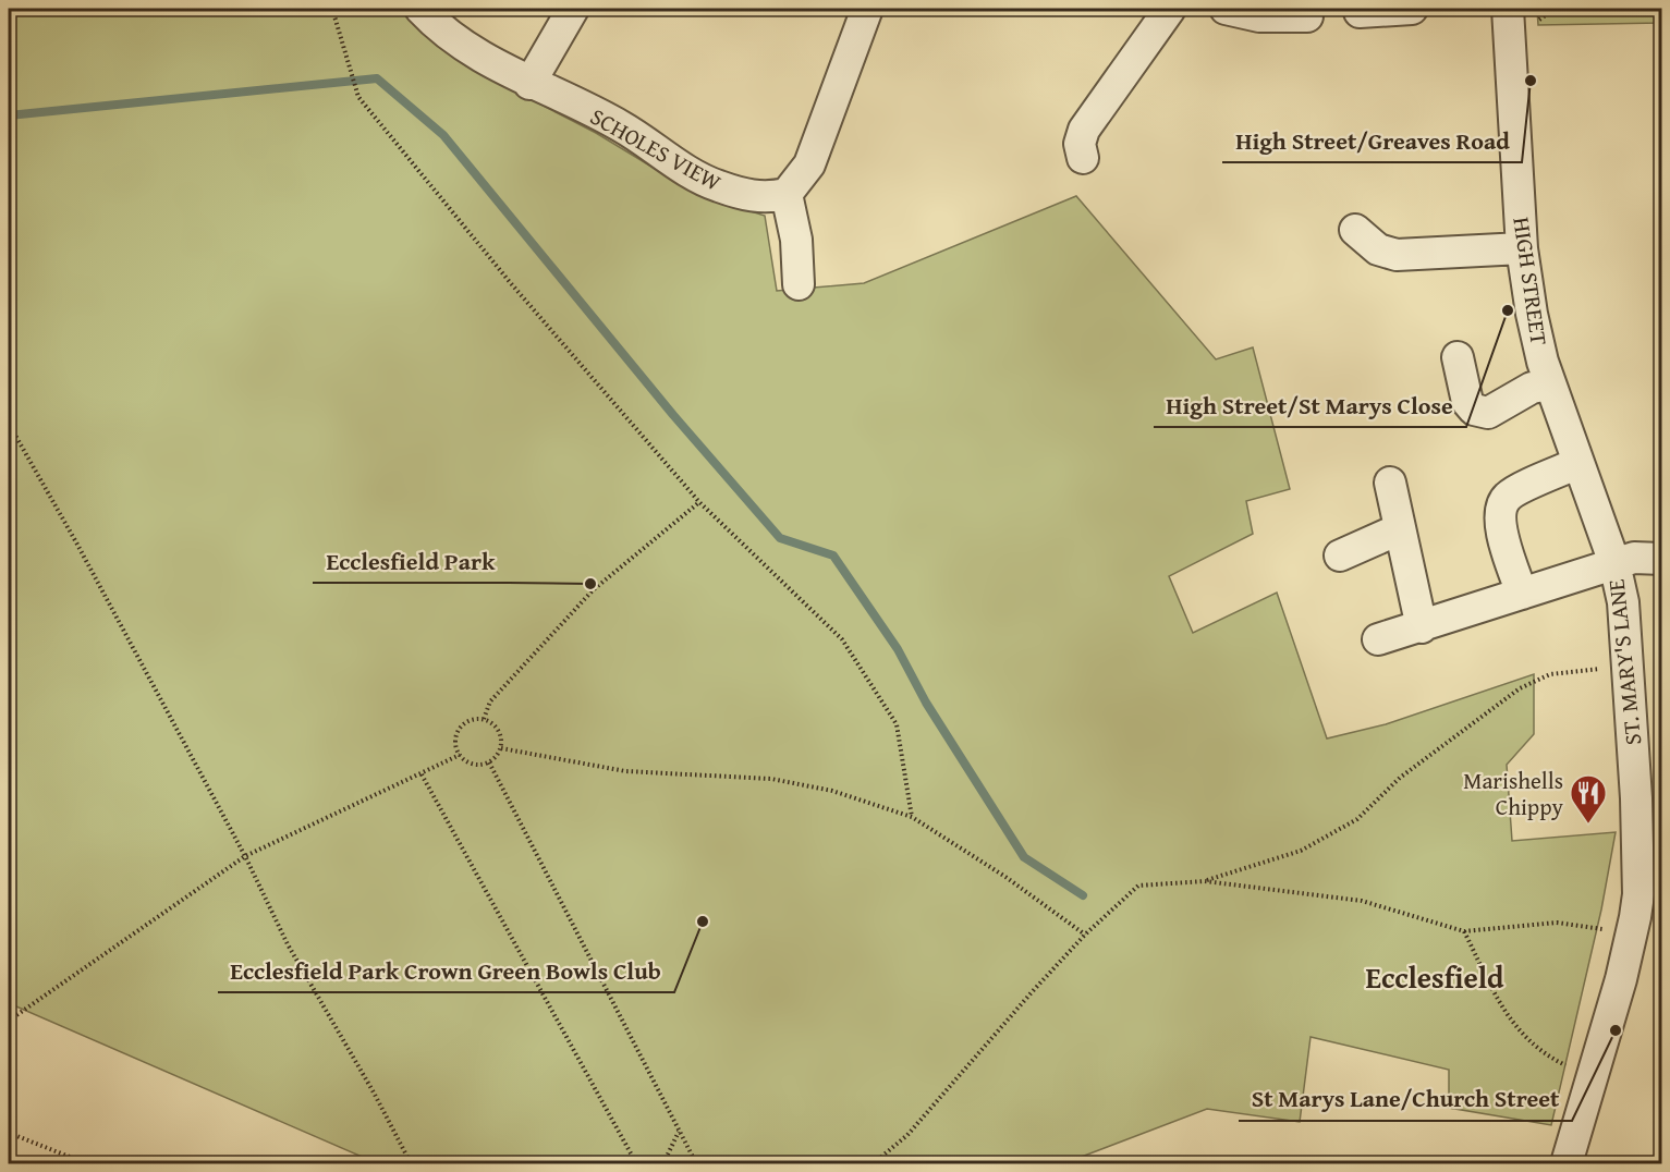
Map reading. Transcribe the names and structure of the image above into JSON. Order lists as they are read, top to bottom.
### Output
{
  "streets": {
    "street": ["SCHOLES VIEW", "HIGH STREET", "ST. MARY'S LANE"]
  },
  "crossings": [
    ["HIGH STREET", "ST. MARY'S LANE"]
  ],
  "districts": ["Ecclesfield"],
  "places": {
    "other": [
      "High Street/Greaves Road",
      "High Street/St Marys Close",
      "Ecclesfield Park",
      "Ecclesfield Park Crown Green Bowls Club",
      "St Marys Lane/Church Street"
    ],
    "restaurant": ["Marishells Chippy"]
  }
}
